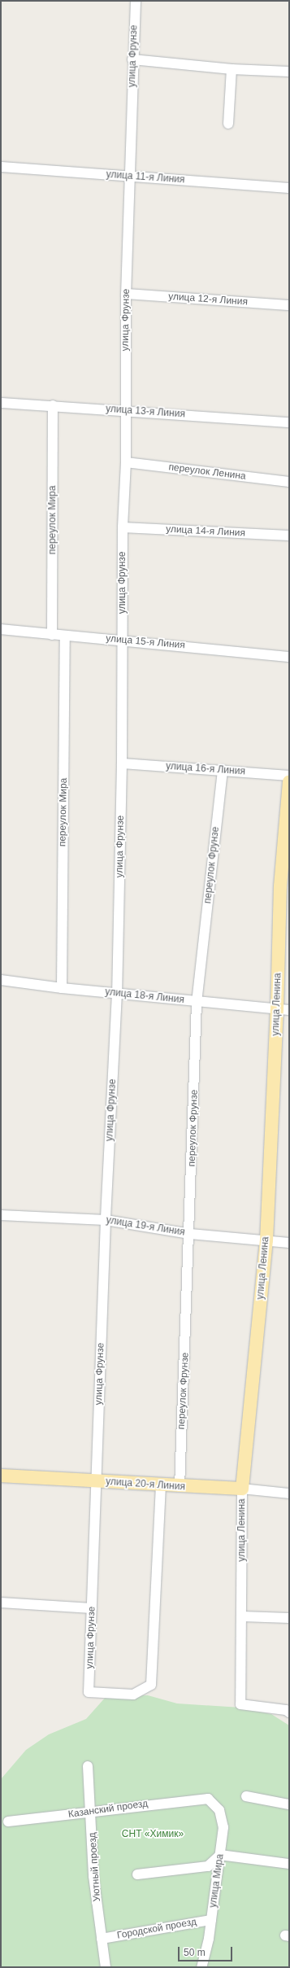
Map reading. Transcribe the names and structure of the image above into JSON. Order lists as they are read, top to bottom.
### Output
{
  "streets": {
    "main road": ["улица Ленина", "улица 20-я Линия"],
    "street": [
      "улица Фрунзе",
      "улица 11-я Линия",
      "улица 12-я Линия",
      "улица 13-я Линия",
      "переулок Ленина",
      "переулок Мира",
      "улица 14-я Линия",
      "улица 15-я Линия",
      "улица 16-я Линия",
      "переулок Фрунзе",
      "улица 18-я Линия",
      "улица 19-я Линия",
      "Казанский проезд",
      "Уютный проезд",
      "улица Мира",
      "Городской проезд"
    ]
  },
  "crossings": [
    ["улица Фрунзе", "улица 11-я Линия"],
    ["улица Фрунзе", "улица 12-я Линия"],
    ["улица Фрунзе", "улица 13-я Линия"],
    ["улица Фрунзе", "переулок Ленина"],
    ["улица Фрунзе", "улица 14-я Линия"],
    ["улица Фрунзе", "улица 15-я Линия"],
    ["улица Фрунзе", "улица 16-я Линия"],
    ["улица Фрунзе", "улица 18-я Линия"],
    ["улица Фрунзе", "улица 19-я Линия"],
    ["улица Фрунзе", "улица 20-я Линия"],
    ["улица 13-я Линия", "переулок Мира"],
    ["переулок Мира", "улица 15-я Линия"],
    ["переулок Мира", "улица 18-я Линия"],
    ["улица 16-я Линия", "переулок Фрунзе"],
    ["переулок Фрунзе", "улица 18-я Линия"],
    ["переулок Фрунзе", "улица 19-я Линия"],
    ["переулок Фрунзе", "улица 20-я Линия"],
    ["улица 18-я Линия", "улица Ленина"],
    ["улица Ленина", "улица 19-я Линия"],
    ["улица Ленина", "улица 20-я Линия"],
    ["Казанский проезд", "Уютный проезд"],
    ["Казанский проезд", "улица Мира"],
    ["Уютный проезд", "Городской проезд"],
    ["улица Мира", "Городской проезд"]
  ],
  "parks": ["СНТ «Химик»"],
  "scale_bar": "50 m"
}
